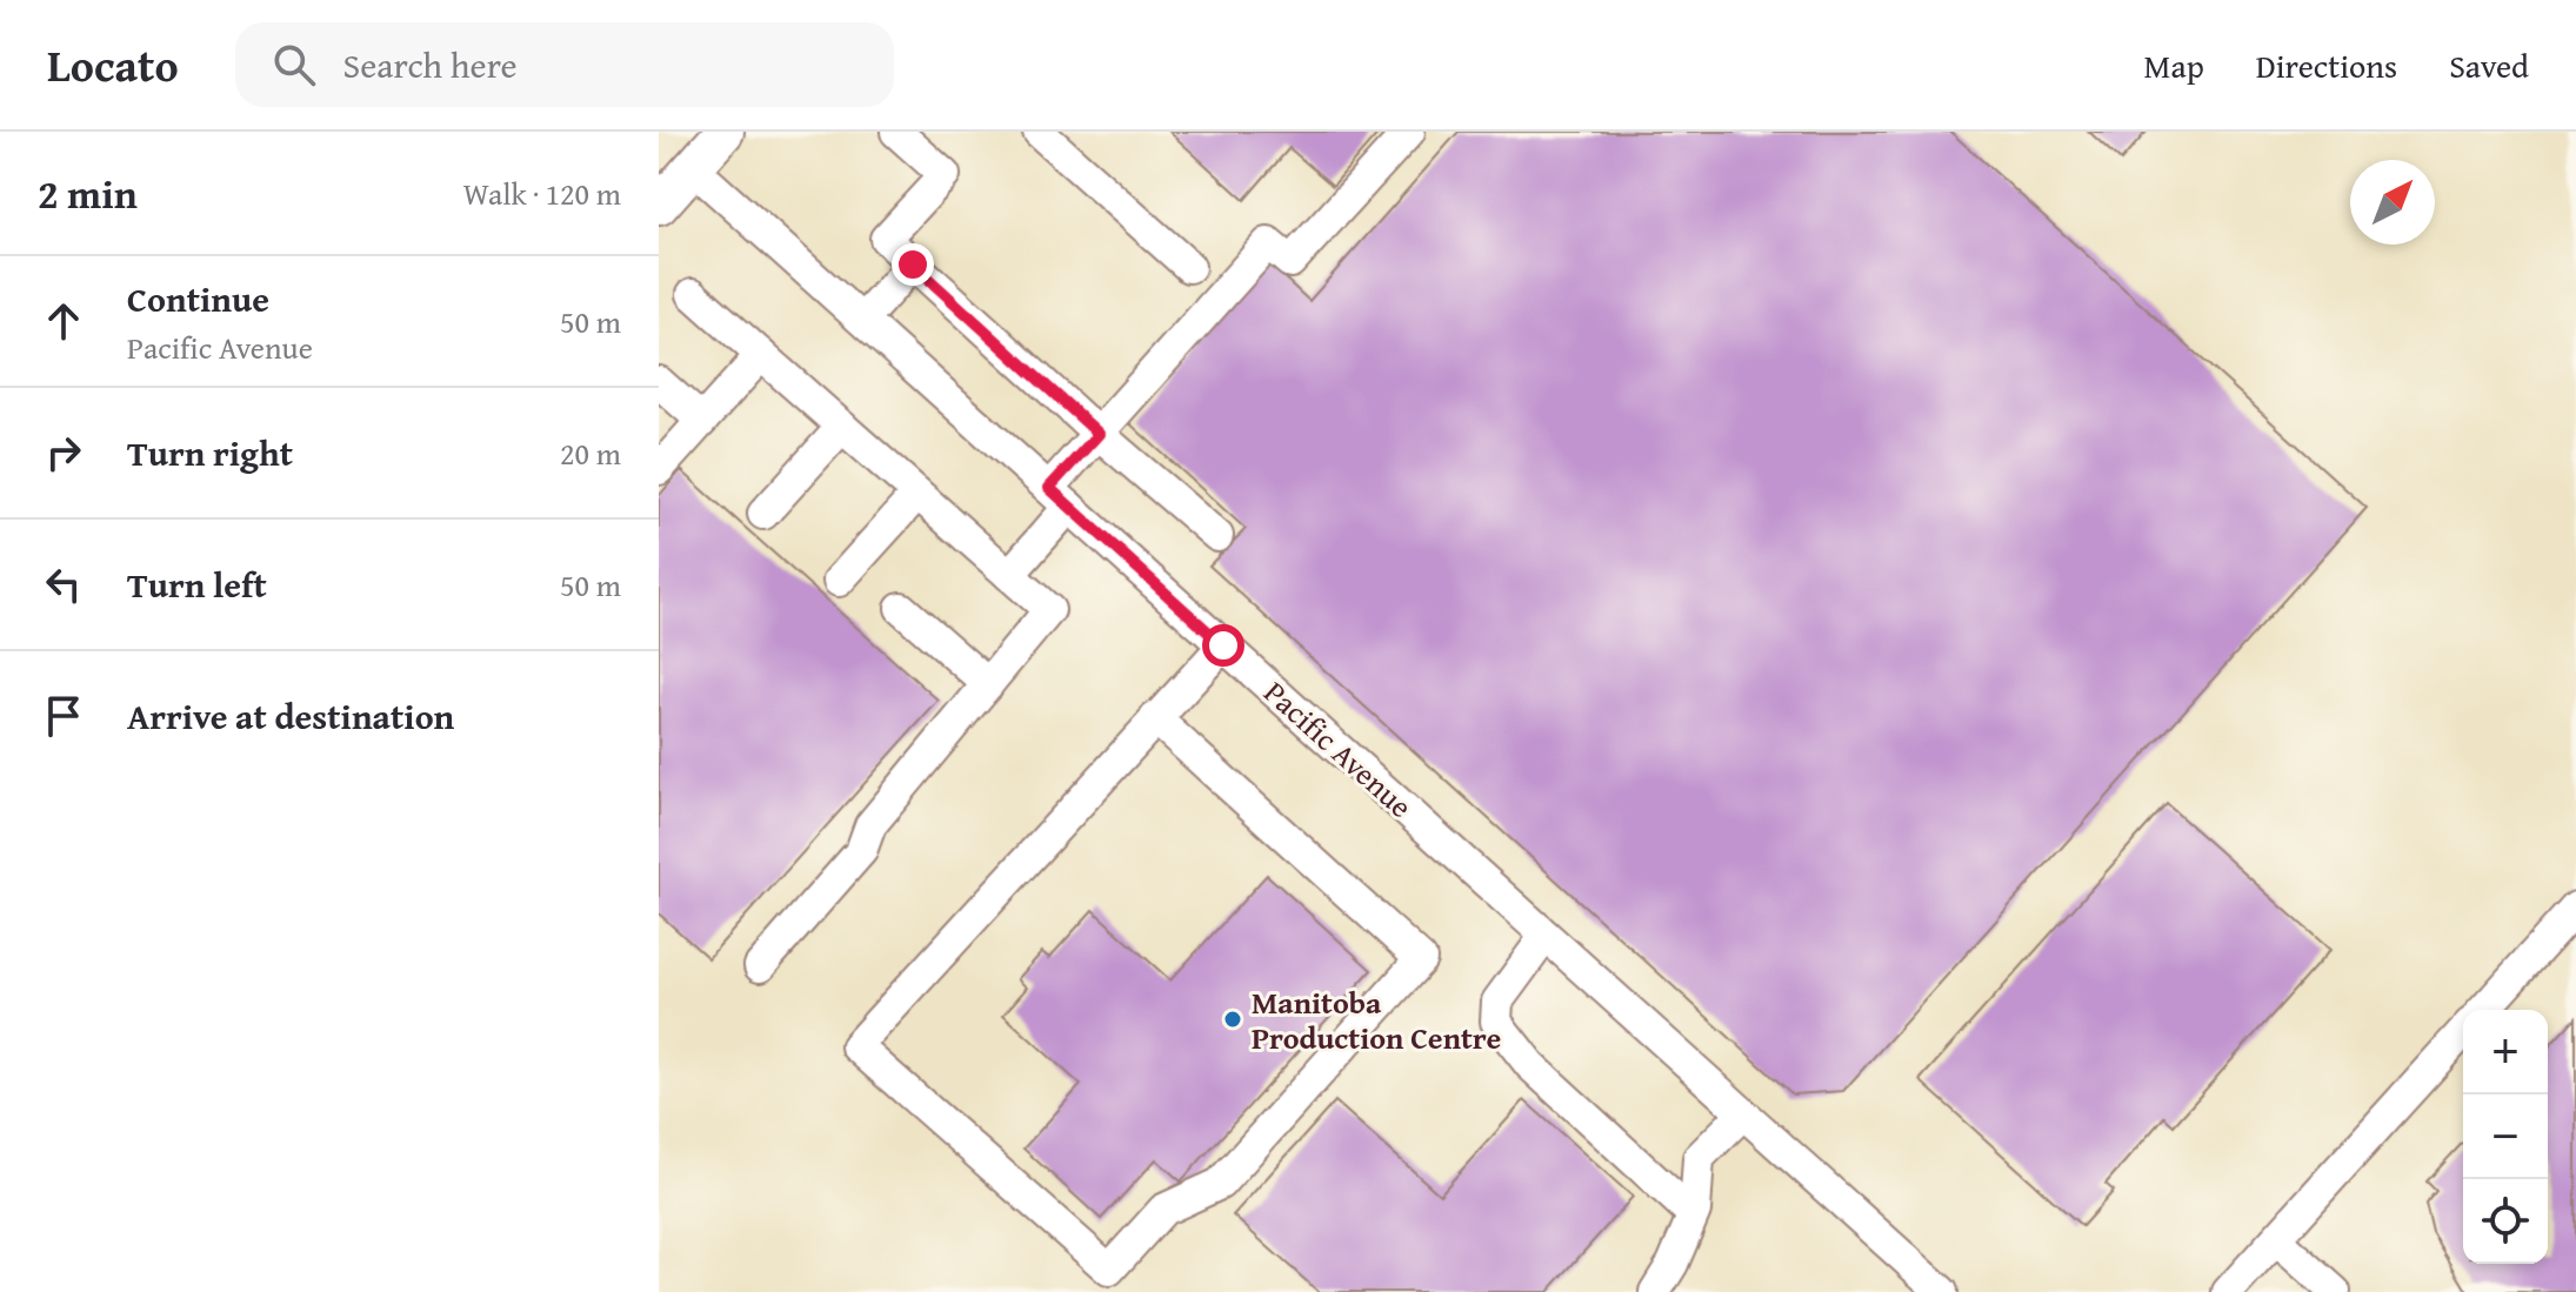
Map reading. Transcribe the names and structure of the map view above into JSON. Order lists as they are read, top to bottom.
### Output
{
  "streets": {
    "street": ["Pacific Avenue"]
  },
  "places": ["Manitoba Production Centre"],
  "north": "top right",
  "page": {
    "header": "Locato",
    "search": "Search here",
    "nav": ["Map", "Directions", "Saved"],
    "heading": ["2 min", "Walk · 120 m"],
    "list": [
      ["Continue", "Pacific Avenue", "50 m"],
      ["Turn right", "20 m"],
      ["Turn left", "50 m"],
      "Arrive at destination"
    ],
    "map_buttons": ["+", "−"]
  }
}
